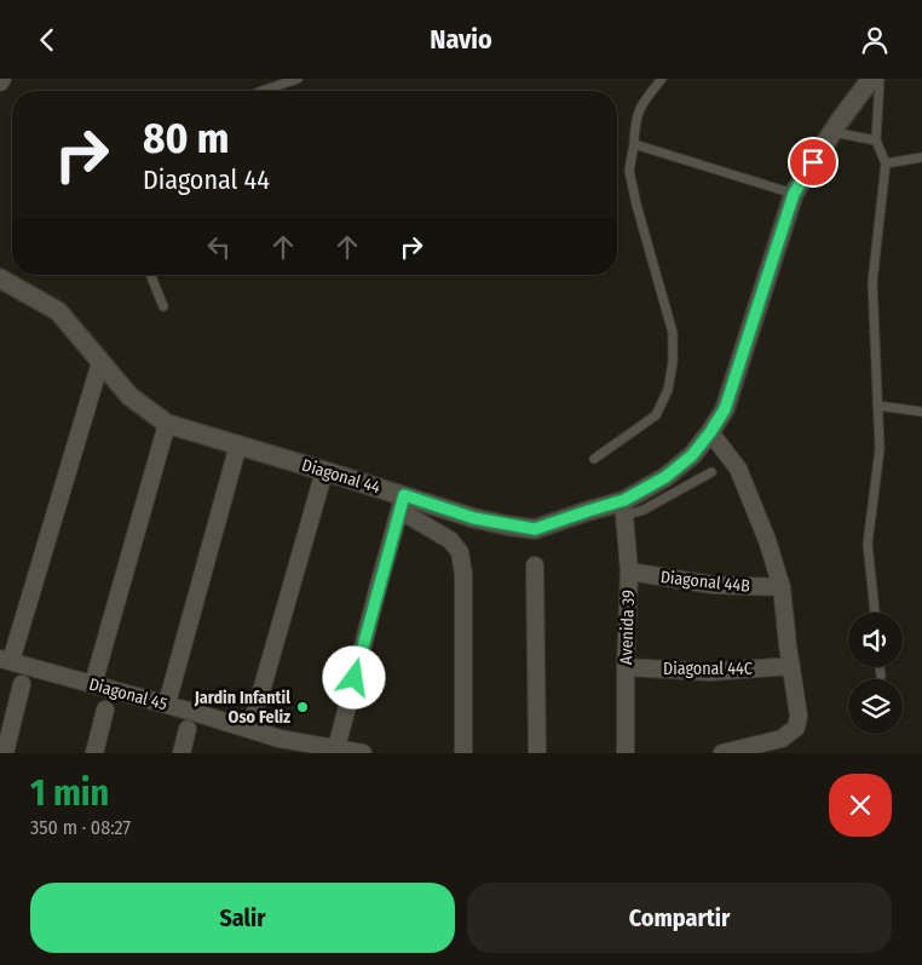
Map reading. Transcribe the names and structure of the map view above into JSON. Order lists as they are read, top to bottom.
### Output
{
  "streets": {
    "main road": ["Diagonal 44"],
    "street": [
      "Diagonal 44B",
      "Avenida 39",
      "Diagonal 44C",
      "Diagonal 45"
    ]
  },
  "crossings": [
    ["Diagonal 44", "Avenida 39"],
    ["Diagonal 44B", "Avenida 39"],
    ["Avenida 39", "Diagonal 44C"]
  ],
  "places": ["Jardin Infantil Oso Feliz"],
  "page": {
    "header": "Navio",
    "turn": ["80 m", "Diagonal 44"],
    "heading": ["1 min", "350 m · 08:27"],
    "buttons": ["Salir", "Compartir"]
  }
}
